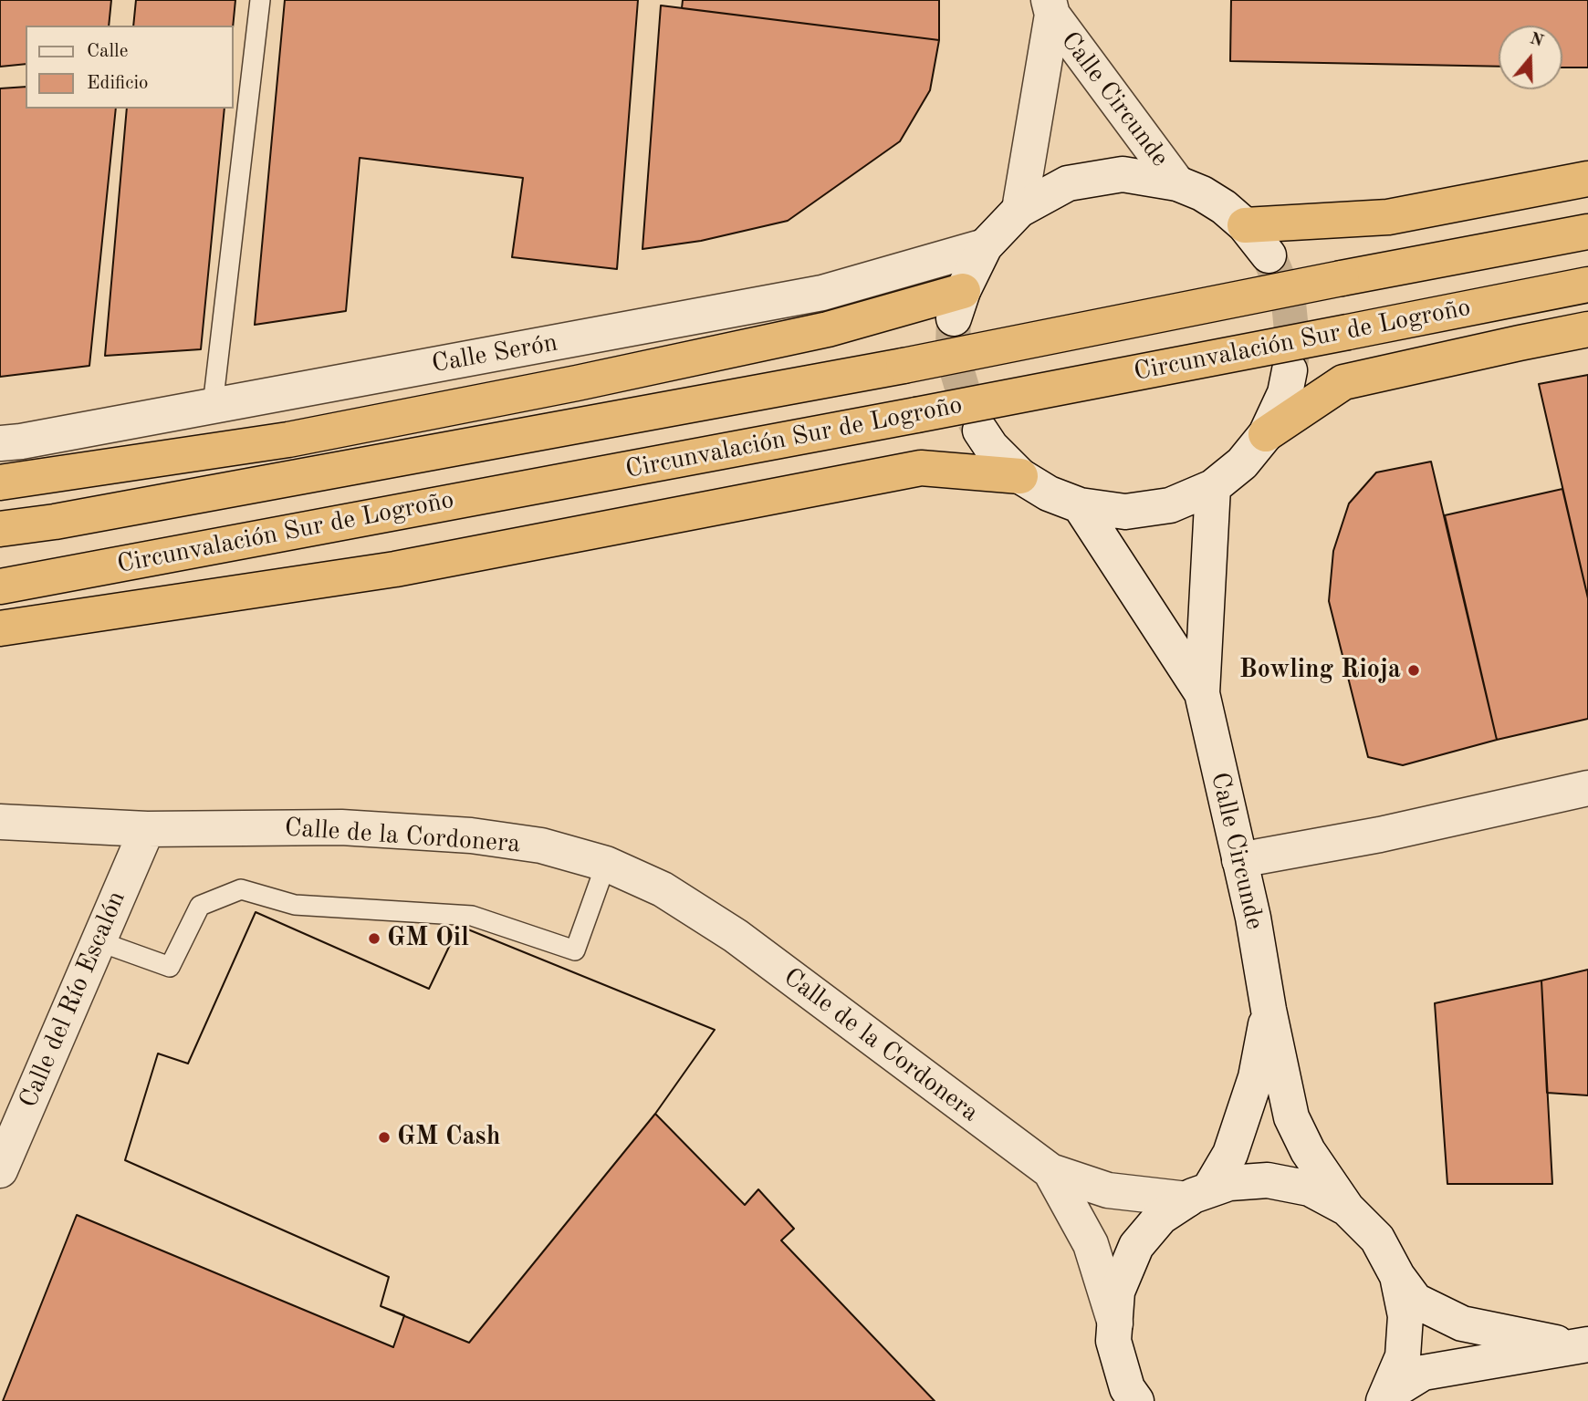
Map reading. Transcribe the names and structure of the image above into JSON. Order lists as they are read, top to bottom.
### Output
{
  "streets": {
    "highway": ["Circunvalación Sur de Logroño"],
    "street": [
      "Calle Circunde",
      "Calle Serón",
      "Calle de la Cordonera",
      "Calle del Río Escalón"
    ]
  },
  "crossings": [
    ["Calle Circunde", "Calle de la Cordonera"],
    ["Calle de la Cordonera", "Calle del Río Escalón"]
  ],
  "places": ["Bowling Rioja", "GM Oil", "GM Cash"],
  "legend": ["Calle", "Edificio"],
  "north": "top"
}
